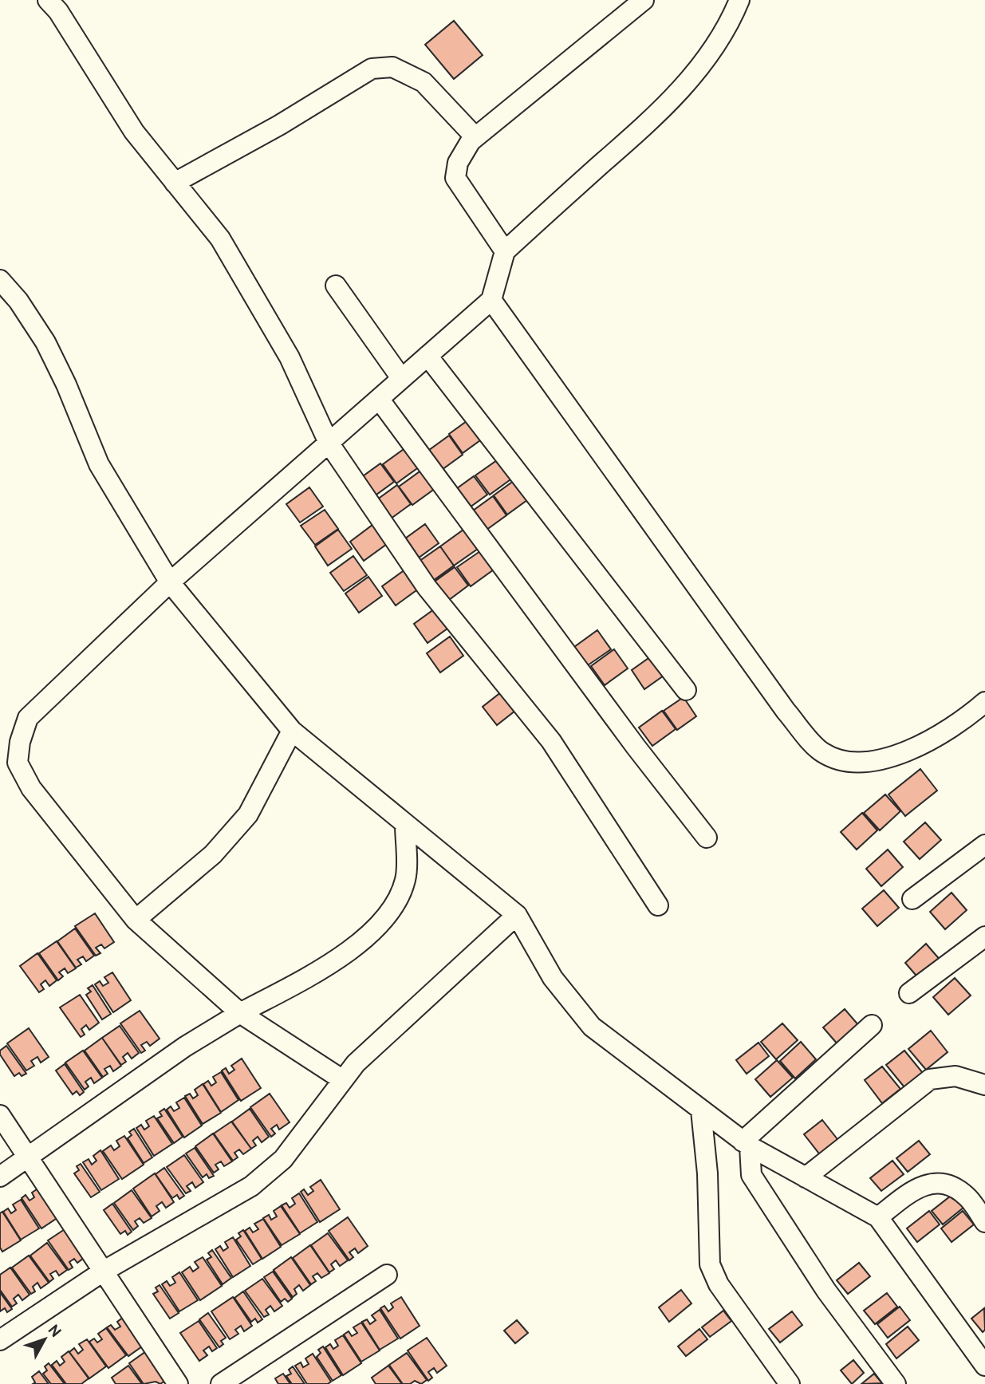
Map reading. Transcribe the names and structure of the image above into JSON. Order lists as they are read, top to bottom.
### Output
{
  "north": "top right"
}
